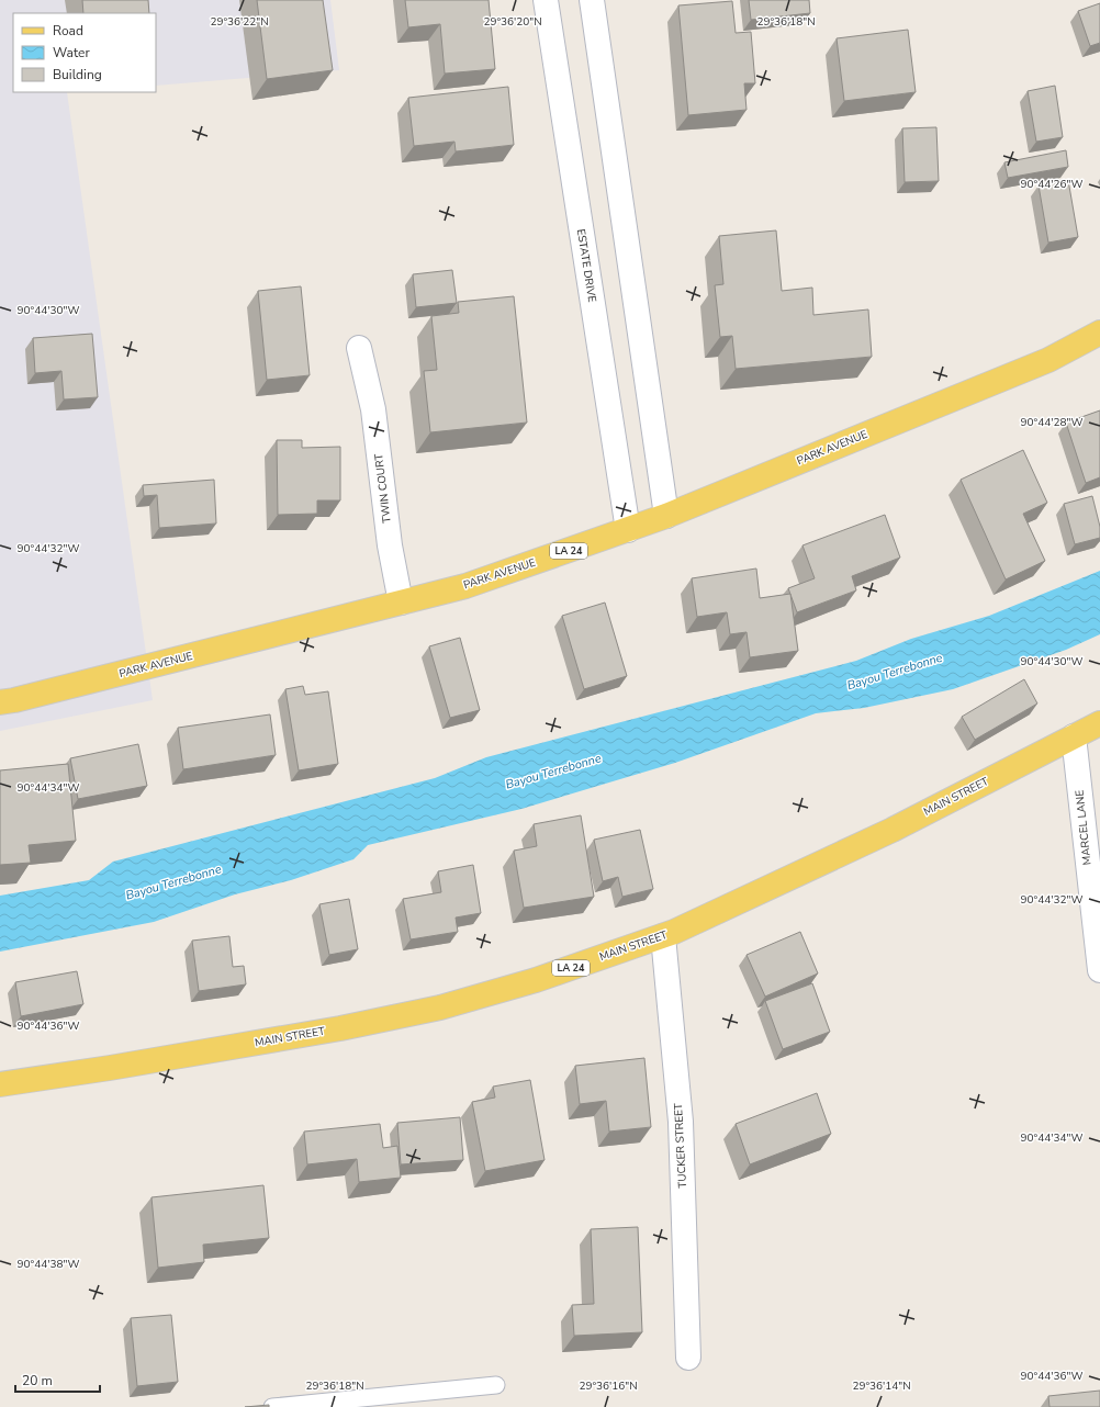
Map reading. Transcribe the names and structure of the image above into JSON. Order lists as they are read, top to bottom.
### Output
{
  "streets": {
    "main road": ["PARK AVENUE", "LA 24", "MAIN STREET"],
    "street": [
      "ESTATE DRIVE",
      "TWIN COURT",
      "MARCEL LANE",
      "TUCKER STREET"
    ]
  },
  "crossings": [
    ["ESTATE DRIVE", "PARK AVENUE"],
    ["PARK AVENUE", "TWIN COURT"],
    ["MAIN STREET", "MARCEL LANE"],
    ["MAIN STREET", "TUCKER STREET"]
  ],
  "water": ["Bayou Terrebonne"],
  "legend": ["Road", "Water", "Building"],
  "scale_bar": "20 m",
  "coordinates": [
    "29°36'22\"N",
    "29°36'20\"N",
    "29°36'18\"N",
    "90°44'26\"W",
    "90°44'30\"W",
    "90°44'28\"W",
    "90°44'32\"W",
    "90°44'34\"W",
    "90°44'36\"W",
    "90°44'38\"W",
    "29°36'16\"N",
    "29°36'14\"N"
  ]
}
